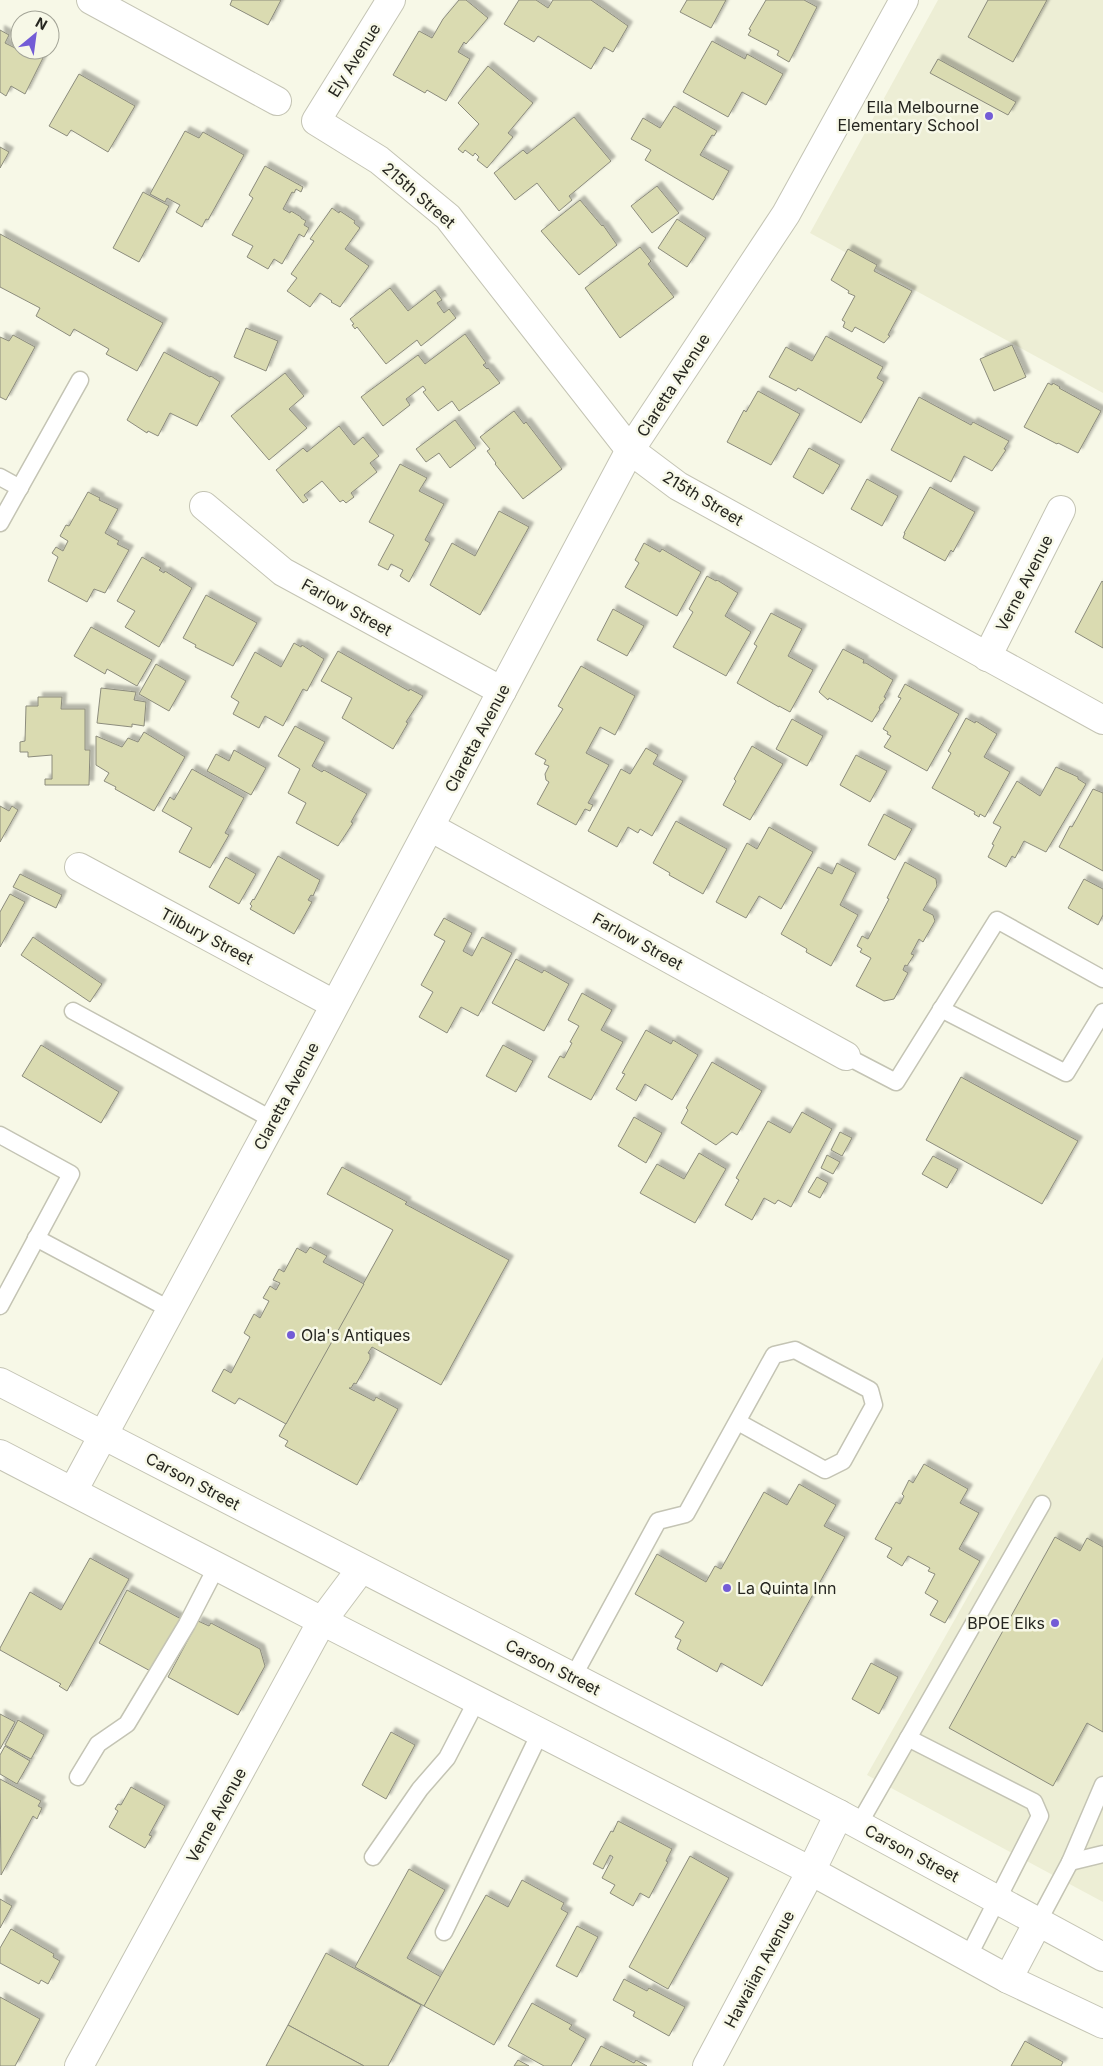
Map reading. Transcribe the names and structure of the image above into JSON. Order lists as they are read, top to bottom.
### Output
{
  "streets": {
    "street": [
      "Ely Avenue",
      "215th Street",
      "Claretta Avenue",
      "Verne Avenue",
      "Farlow Street",
      "Tilbury Street",
      "Carson Street",
      "Hawaiian Avenue"
    ]
  },
  "crossings": [
    ["Ely Avenue", "215th Street"],
    ["215th Street", "Claretta Avenue"],
    ["215th Street", "Verne Avenue"],
    ["Claretta Avenue", "Farlow Street"],
    ["Claretta Avenue", "Tilbury Street"],
    ["Claretta Avenue", "Carson Street"],
    ["Verne Avenue", "Carson Street"],
    ["Carson Street", "Hawaiian Avenue"]
  ],
  "places": [
    "Ella Melbourne Elementary School",
    "Ola's Antiques",
    "La Quinta Inn",
    "BPOE Elks"
  ],
  "north": "top right"
}
